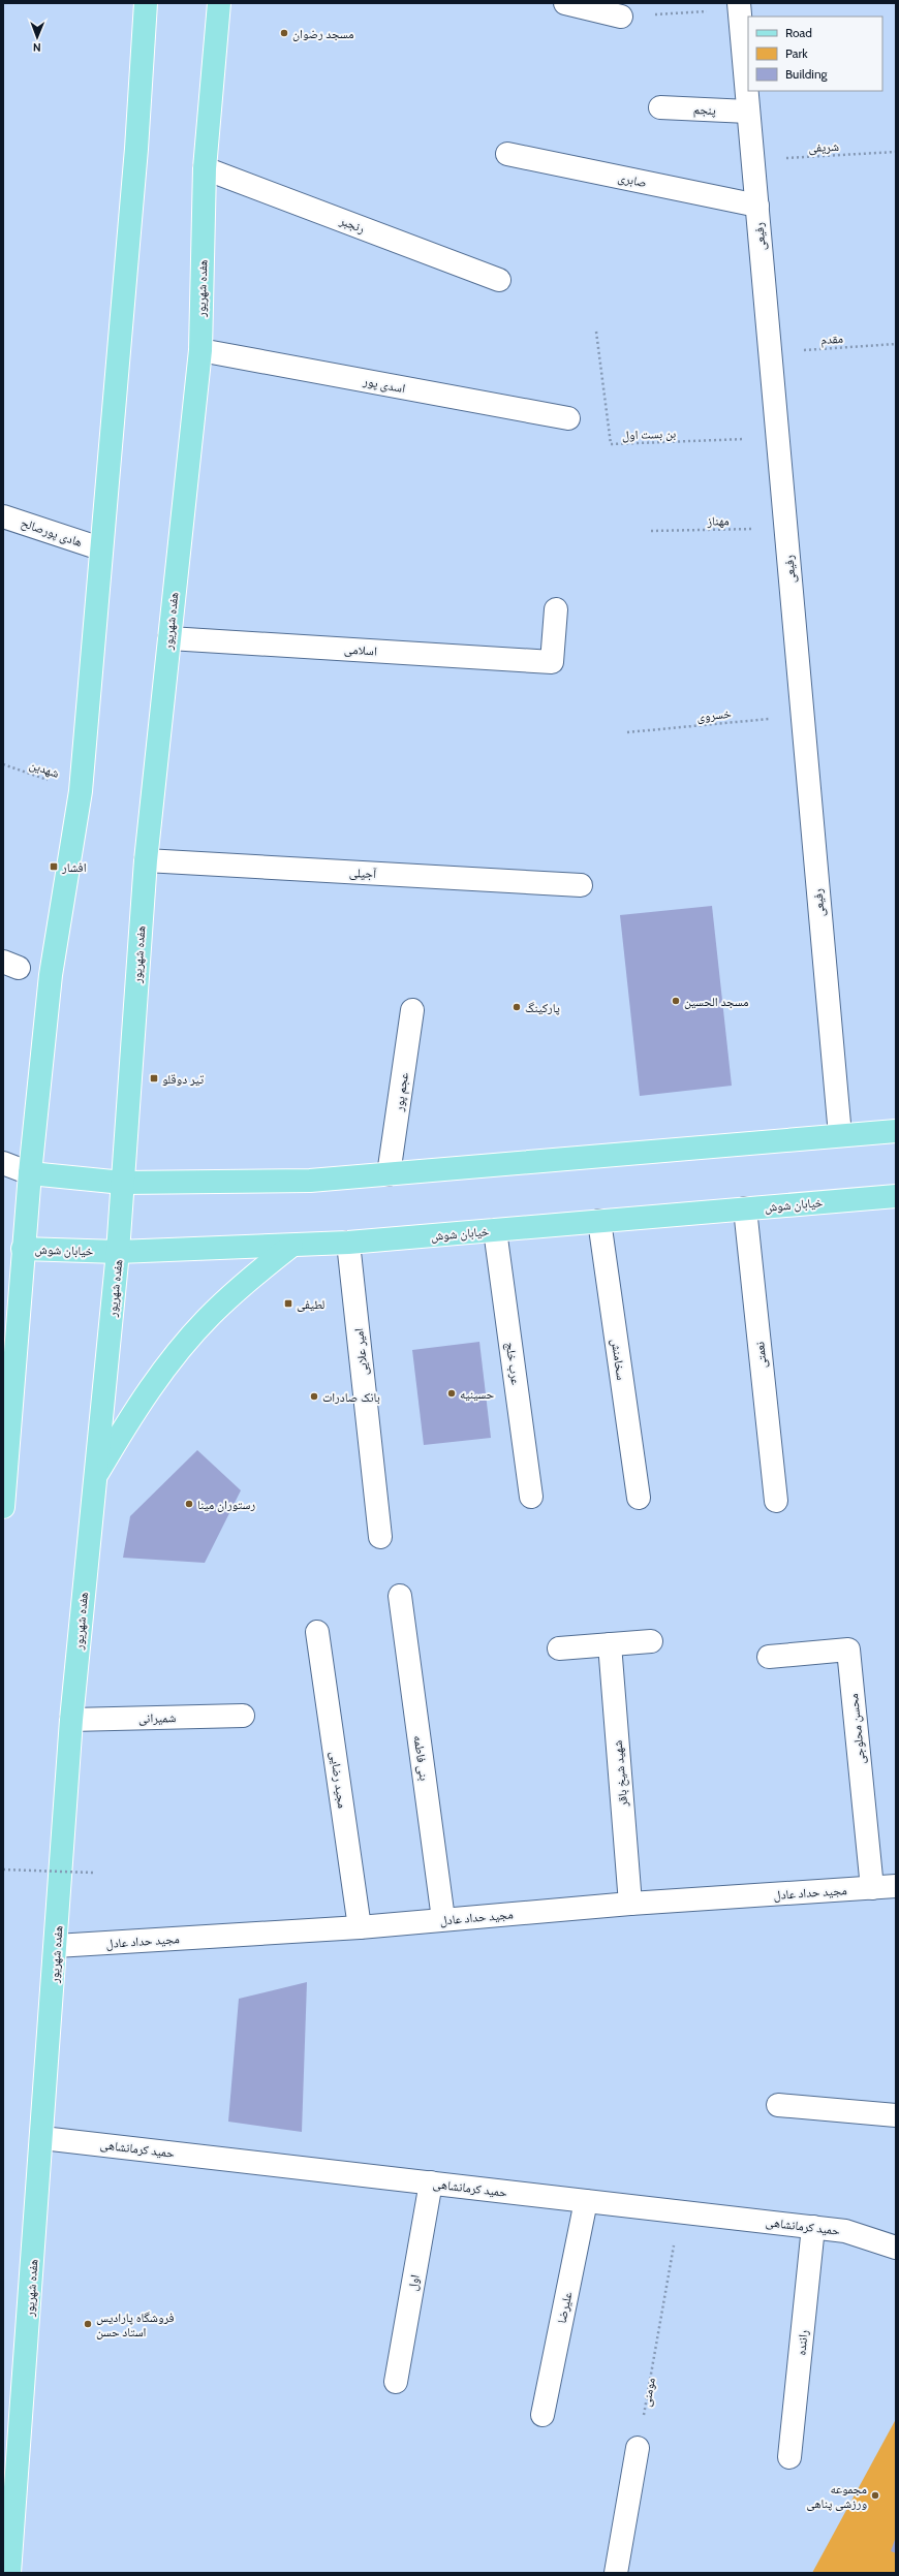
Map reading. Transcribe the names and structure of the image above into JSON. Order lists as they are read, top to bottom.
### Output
{
  "streets": {
    "main road": ["هفده شهریور", "خیابان شوش"],
    "street": [
      "پنجم",
      "صابری",
      "رنجبر",
      "رفیعی",
      "اسدی پور",
      "هادی پورصالح",
      "اسلامی",
      "آجیلی",
      "عجم پور",
      "امیر علایی",
      "نعمتی",
      "سخامنش",
      "عرب خلج",
      "شمیرانی",
      "محسن محلوجی",
      "بنی فاطمه",
      "شهید شیخ باقر",
      "مجید رضایی",
      "مجید حداد عادل",
      "حمید کرمانشاهی",
      "اول",
      "علیرضا",
      "راننده"
    ],
    "path": [
      "شریفی",
      "مقدم",
      "بن بست اول",
      "مهناز",
      "خسروی",
      "شهدین",
      "مومنی"
    ]
  },
  "crossings": [
    ["پنجم", "رفیعی"],
    ["شریفی", "رفیعی"],
    ["صابری", "رفیعی"],
    ["رنجبر", "هفده شهریور"],
    ["رفیعی", "مقدم"],
    ["رفیعی", "بن بست اول"],
    ["رفیعی", "مهناز"],
    ["رفیعی", "خسروی"],
    ["هفده شهریور", "اسدی پور"],
    ["هفده شهریور", "اسلامی"],
    ["هفده شهریور", "آجیلی"],
    ["هفده شهریور", "خیابان شوش"],
    ["هفده شهریور", "شمیرانی"],
    ["هفده شهریور", "مجید حداد عادل"],
    ["هفده شهریور", "حمید کرمانشاهی"],
    ["خیابان شوش", "امیر علایی"],
    ["خیابان شوش", "نعمتی"],
    ["خیابان شوش", "سخامنش"],
    ["خیابان شوش", "عرب خلج"],
    ["محسن محلوجی", "مجید حداد عادل"],
    ["بنی فاطمه", "مجید حداد عادل"],
    ["شهید شیخ باقر", "مجید حداد عادل"],
    ["مجید رضایی", "مجید حداد عادل"],
    ["حمید کرمانشاهی", "اول"],
    ["حمید کرمانشاهی", "علیرضا"],
    ["حمید کرمانشاهی", "راننده"],
    ["حمید کرمانشاهی", "مومنی"]
  ],
  "places": {
    "other": [
      "مسجد رضوان",
      "مسجد الحسین",
      "پارکینگ",
      "حسینیه",
      "بانک صادرات",
      "رستوران مینا",
      "فروشگاه پارادیس استاد حسن",
      "مجموعه ورزشی پناهی"
    ],
    "transit": ["افشار", "تیر دوقلو", "لطیفی"]
  },
  "legend": ["Road", "Park", "Building"],
  "north": "bottom"
}
